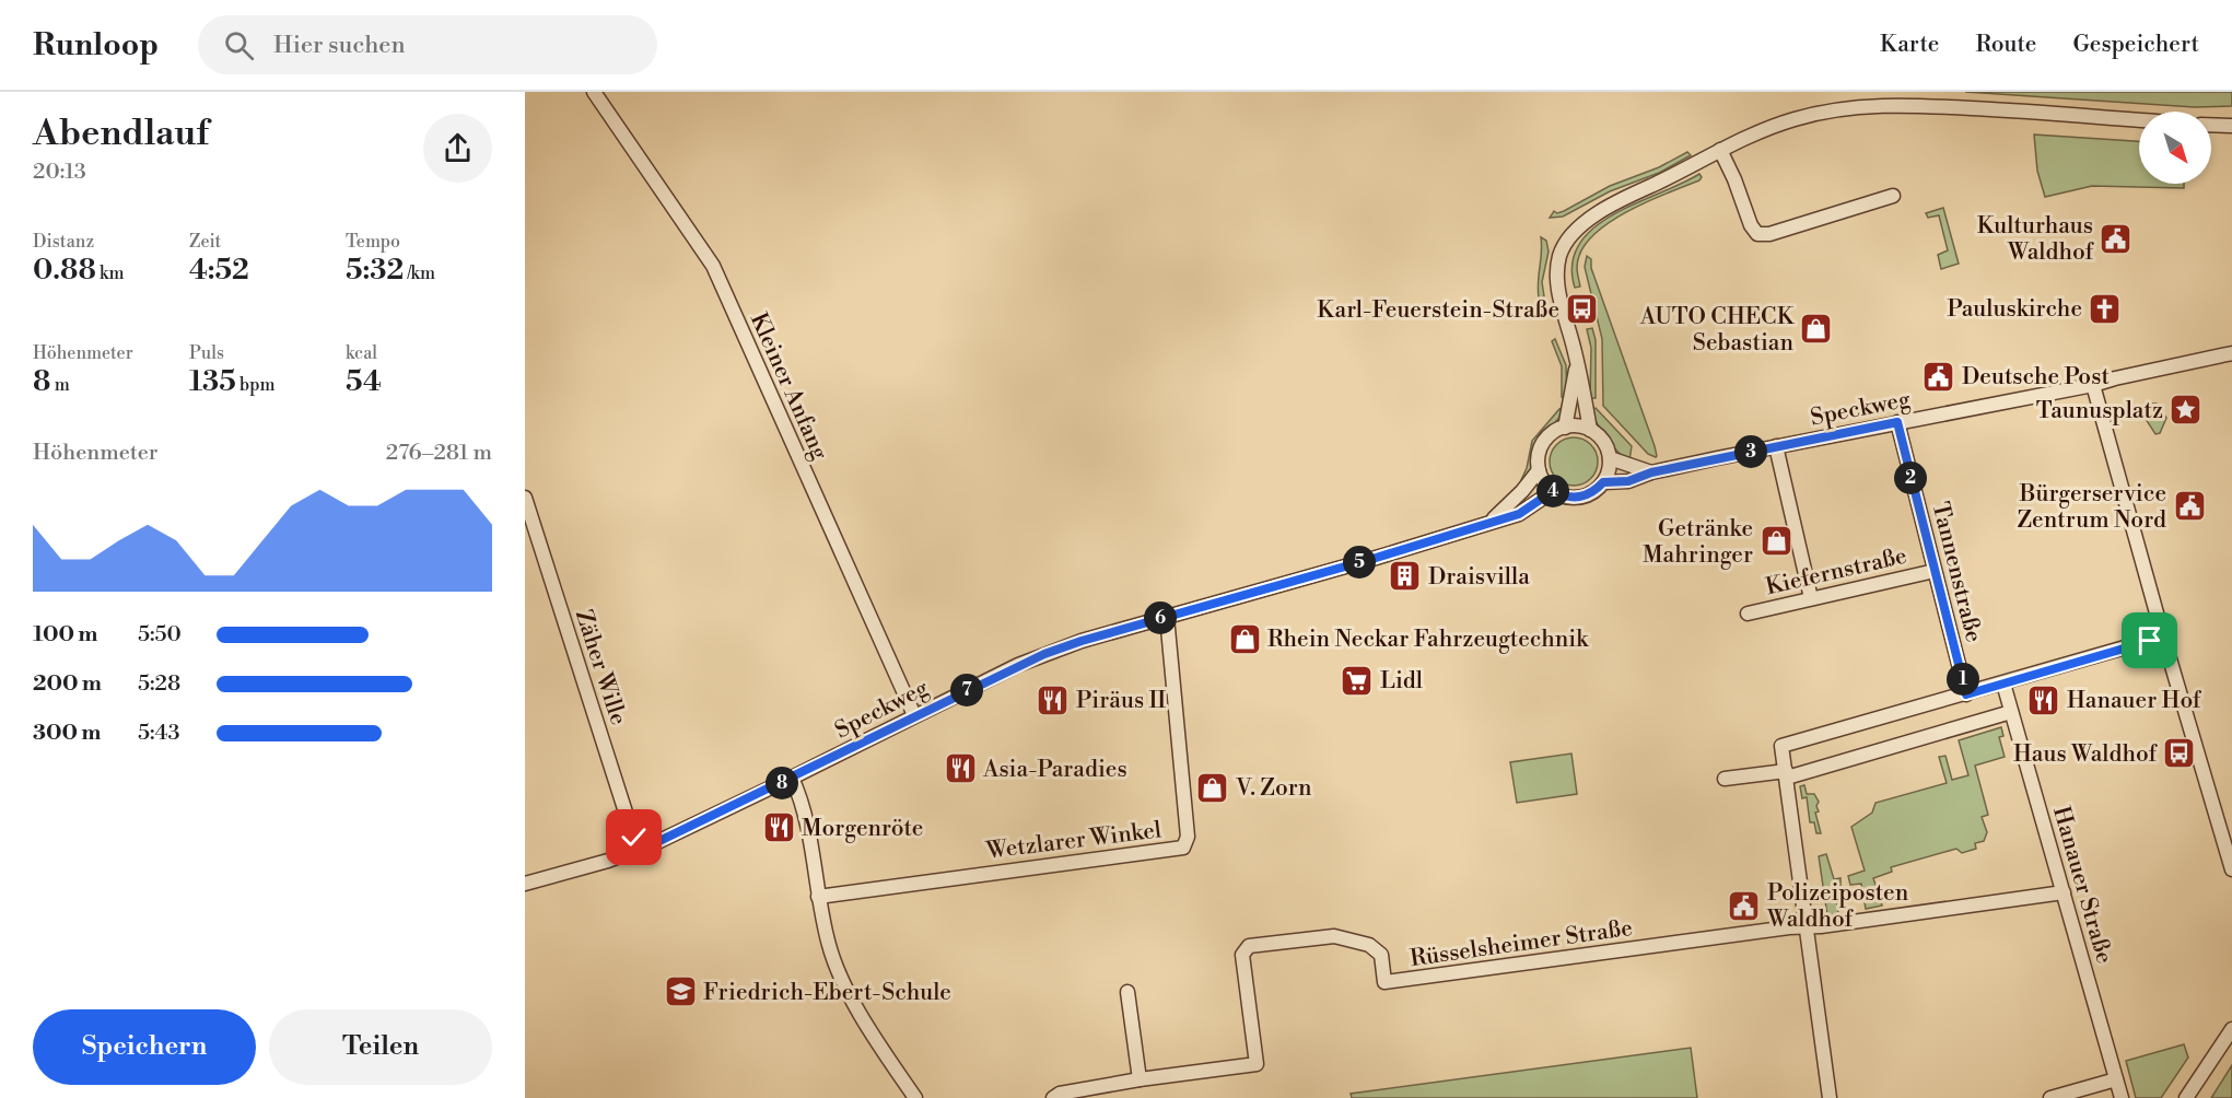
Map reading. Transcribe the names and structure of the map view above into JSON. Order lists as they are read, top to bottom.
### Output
{
  "streets": {
    "street": [
      "Kleiner Anfang",
      "Speckweg",
      "Kiefernstraße",
      "Tannenstraße",
      "Zäher Wille",
      "Wetzlarer Winkel",
      "Hanauer Straße",
      "Rüsselsheimer Straße"
    ]
  },
  "crossings": [
    ["Kleiner Anfang", "Speckweg"],
    ["Speckweg", "Tannenstraße"],
    ["Speckweg", "Zäher Wille"],
    ["Speckweg", "Wetzlarer Winkel"],
    ["Kiefernstraße", "Tannenstraße"],
    ["Hanauer Straße", "Rüsselsheimer Straße"]
  ],
  "places": {
    "public building": [
      "Kulturhaus Waldhof",
      "Deutsche Post",
      "Bürgerservice Zentrum Nord",
      "Polizeiposten Waldhof"
    ],
    "church": ["Pauluskirche"],
    "bus stop": ["Karl-Feuerstein-Straße", "Haus Waldhof"],
    "shop": [
      "AUTO CHECK Sebastian",
      "Getränke Mahringer",
      "Rhein Neckar Fahrzeugtechnik",
      "V. Zorn"
    ],
    "place": ["Taunusplatz"],
    "building": ["Draisvilla"],
    "supermarket": ["Lidl"],
    "restaurant": [
      "Piräus II",
      "Hanauer Hof",
      "Asia-Paradies",
      "Morgenröte"
    ],
    "school or university": ["Friedrich-Ebert-Schule"]
  },
  "north": "bottom right",
  "page": {
    "header": "Runloop",
    "search": "Hier suchen",
    "nav": ["Karte", "Route", "Gespeichert"],
    "heading": ["Abendlauf", "20:13"],
    "stats": [
      ["Distanz", "0.88 km"],
      ["Zeit", "4:52"],
      ["Tempo", "5:32 /km"],
      ["Höhenmeter", "8 m"],
      ["Puls", "135 bpm"],
      ["kcal", "54"]
    ],
    "chart": ["Höhenmeter", "276–281 m"],
    "pins": [
      "3",
      "2",
      "4",
      "5",
      "6",
      "1",
      "7",
      "8"
    ],
    "list": [
      {
        "name": "100 m",
        "note": "5:50"
      },
      {
        "name": "200 m",
        "note": "5:28"
      },
      {
        "name": "300 m",
        "note": "5:43"
      }
    ],
    "buttons": ["Speichern", "Teilen"]
  }
}
